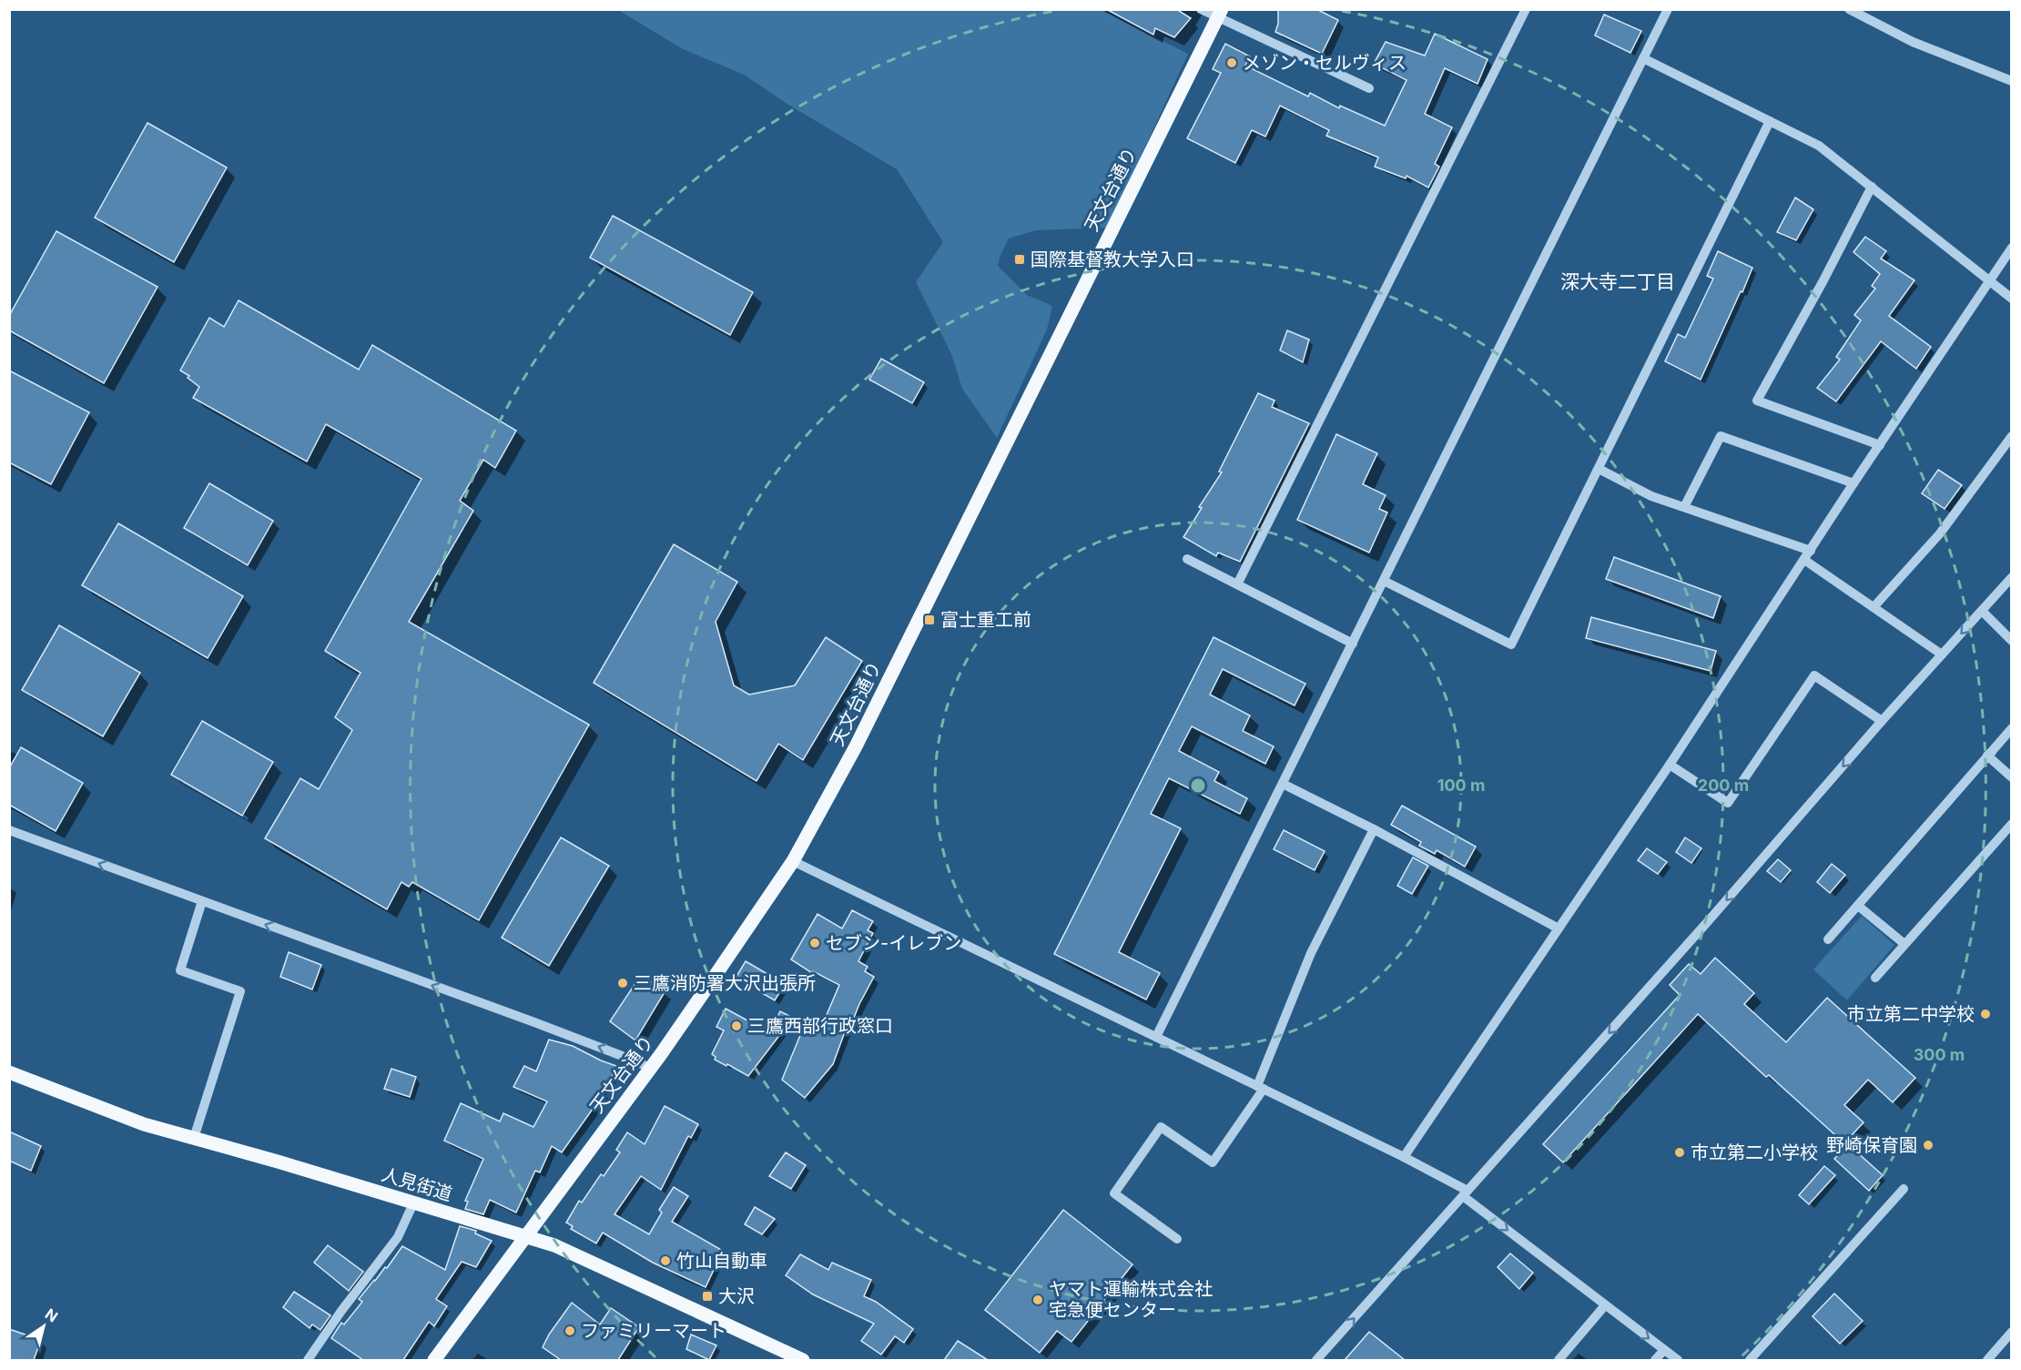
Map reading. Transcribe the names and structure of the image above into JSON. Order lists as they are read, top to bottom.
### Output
{
  "streets": {
    "main road": ["天文台通り", "人見街道"]
  },
  "crossings": [
    ["天文台通り", "人見街道"]
  ],
  "districts": ["深大寺二丁目"],
  "places": {
    "other": [
      "メゾン・セルヴィス",
      "セブン-イレブン",
      "三鷹消防署大沢出張所",
      "市立第二中学校",
      "三鷹西部行政窓口",
      "野崎保育園",
      "市立第二小学校",
      "竹山自動車",
      "ヤマト運輸株式会社 宅急便センター",
      "ファミリーマート"
    ],
    "transit": ["国際基督教大学入口", "富士重工前", "大沢"]
  },
  "north": "top right",
  "rings": ["100 m", "200 m", "300 m"]
}
